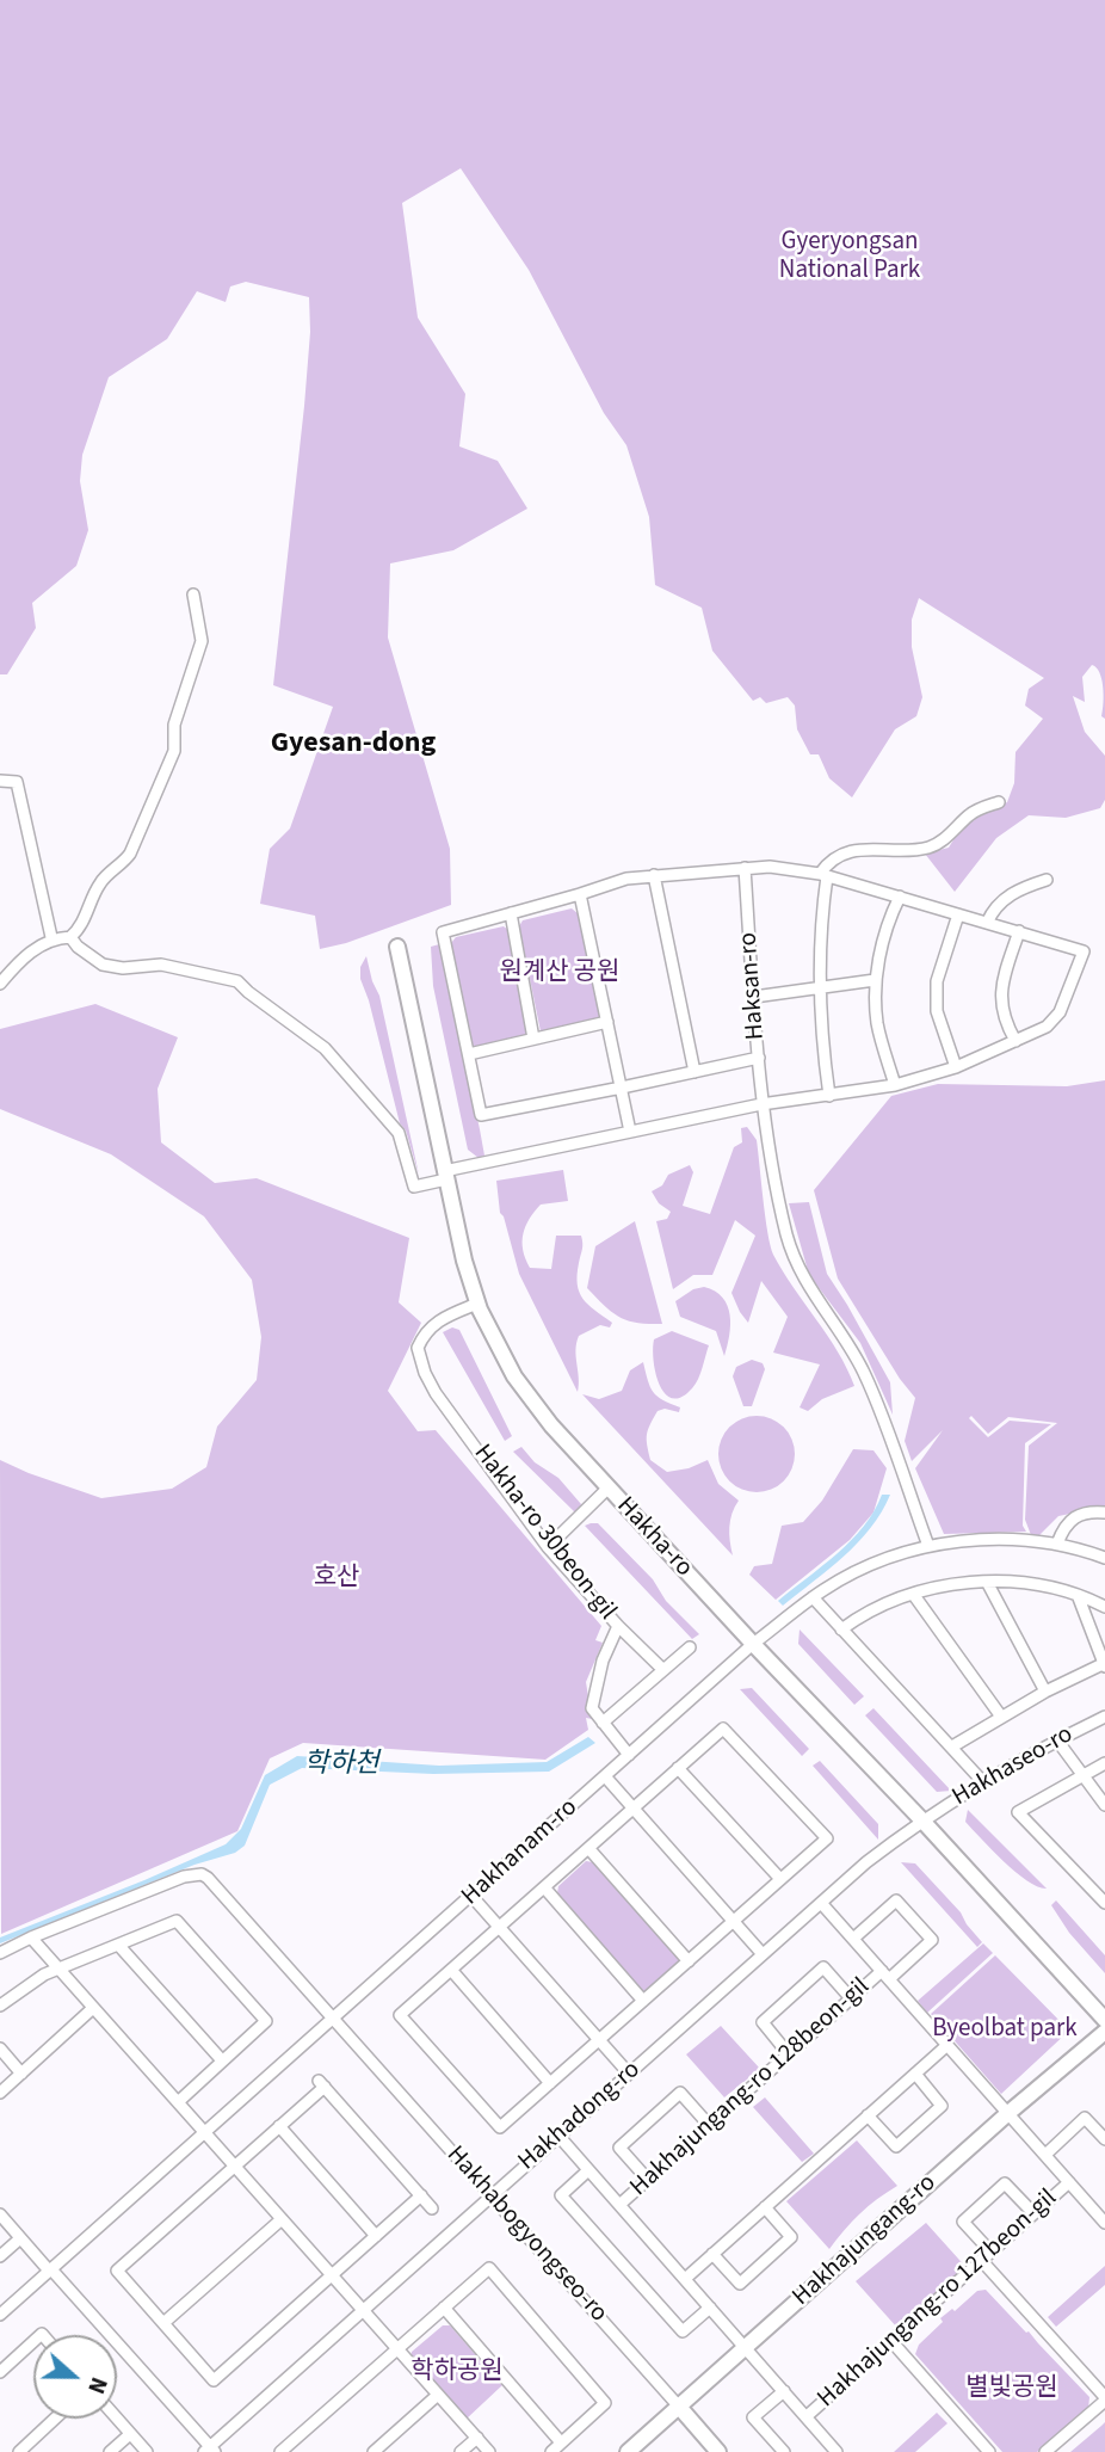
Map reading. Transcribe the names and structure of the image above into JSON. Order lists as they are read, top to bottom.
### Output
{
  "streets": {
    "street": [
      "Haksan-ro",
      "Hakha-ro 30beon-gil",
      "Hakha-ro",
      "Hakhaseo-ro",
      "Hakhanam-ro",
      "Hakhajungang-ro 128beon-gil",
      "Hakhadong-ro",
      "Hakhabogyongseo-ro",
      "Hakhajungang-ro",
      "Hakhajungang-ro 127beon-gil"
    ]
  },
  "crossings": [
    ["Haksan-ro", "Hakhanam-ro"],
    ["Hakha-ro 30beon-gil", "Hakha-ro"],
    ["Hakha-ro", "Hakhaseo-ro"],
    ["Hakha-ro", "Hakhanam-ro"],
    ["Hakha-ro", "Hakhadong-ro"],
    ["Hakhaseo-ro", "Hakhadong-ro"],
    ["Hakhanam-ro", "Hakhabogyongseo-ro"],
    ["Hakhajungang-ro 128beon-gil", "Hakhadong-ro"],
    ["Hakhajungang-ro 128beon-gil", "Hakhajungang-ro"],
    ["Hakhajungang-ro 128beon-gil", "Hakhajungang-ro 127beon-gil"],
    ["Hakhadong-ro", "Hakhabogyongseo-ro"],
    ["Hakhabogyongseo-ro", "Hakhajungang-ro"],
    ["Hakhajungang-ro", "Hakhajungang-ro 127beon-gil"]
  ],
  "districts": ["Gyesan-dong"],
  "water": ["학하천"],
  "parks": [
    "Gyeryongsan National Park",
    "원계산 공원",
    "호산",
    "Byeolbat park",
    "학하공원",
    "별빛공원"
  ],
  "north": "right"
}
